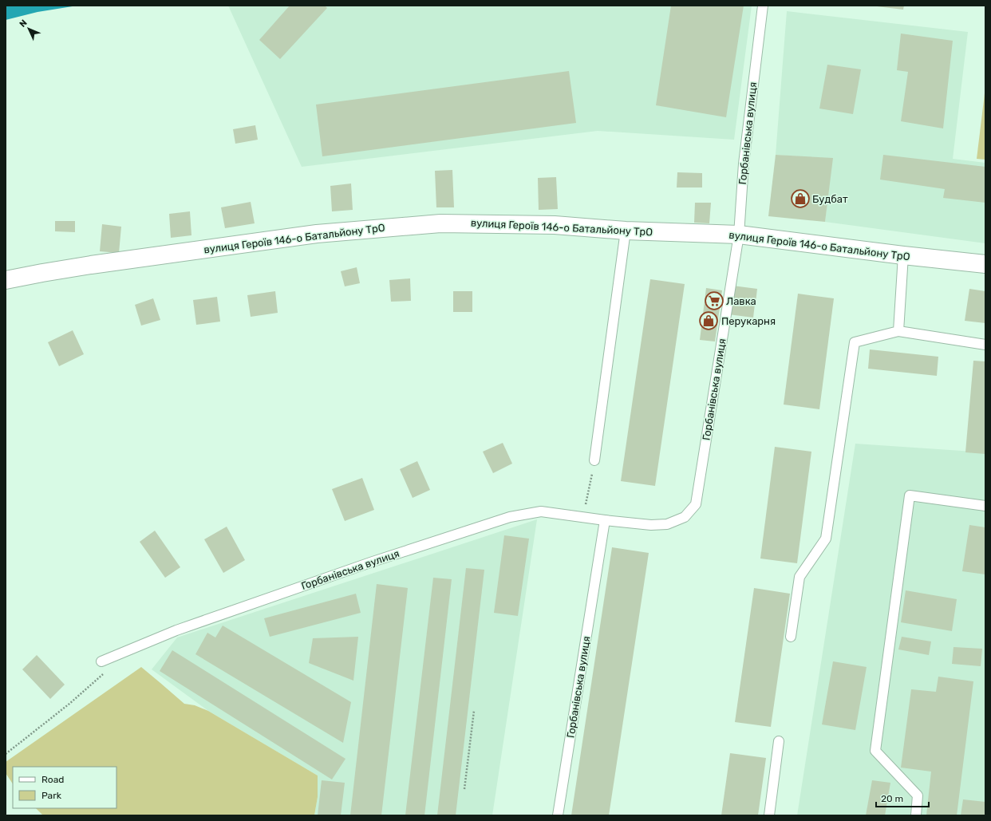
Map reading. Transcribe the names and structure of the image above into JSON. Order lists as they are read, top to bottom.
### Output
{
  "streets": {
    "street": ["вулиця Героїв 146-о Батальйону ТрО"],
    "lane": ["Горбанівська вулиця"]
  },
  "crossings": [
    ["Горбанівська вулиця", "вулиця Героїв 146-о Батальйону ТрО"]
  ],
  "places": {
    "shop": ["Будбат", "Перукарня"],
    "supermarket": ["Лавка"]
  },
  "legend": ["Road", "Park"],
  "scale_bar": "20 m",
  "north": "top left"
}
